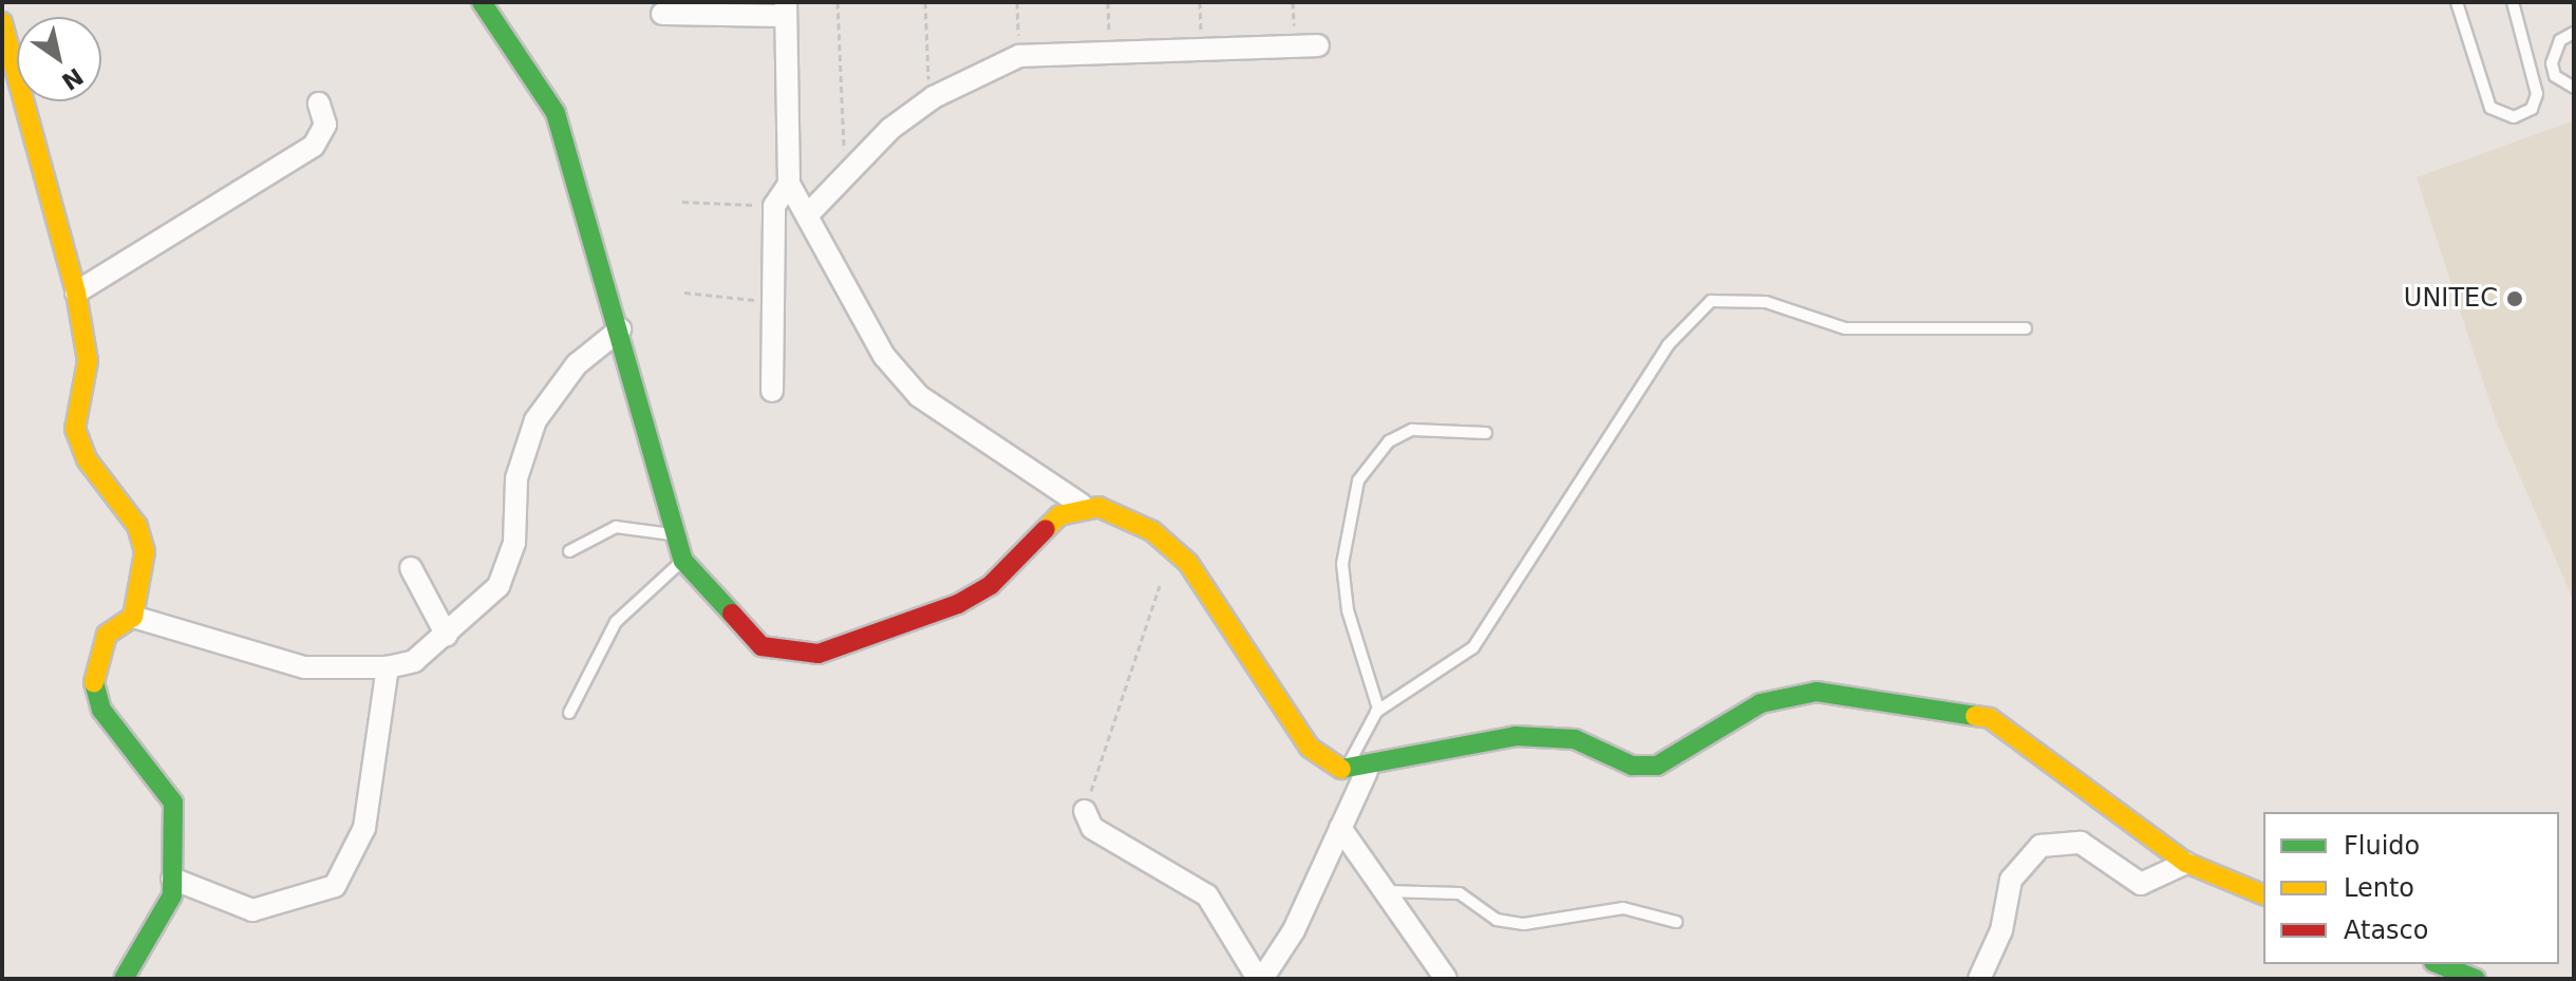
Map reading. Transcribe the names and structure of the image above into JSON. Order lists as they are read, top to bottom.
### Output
{
  "places": ["UNITEC"],
  "legend": ["Fluido", "Lento", "Atasco"],
  "north": "bottom right"
}
